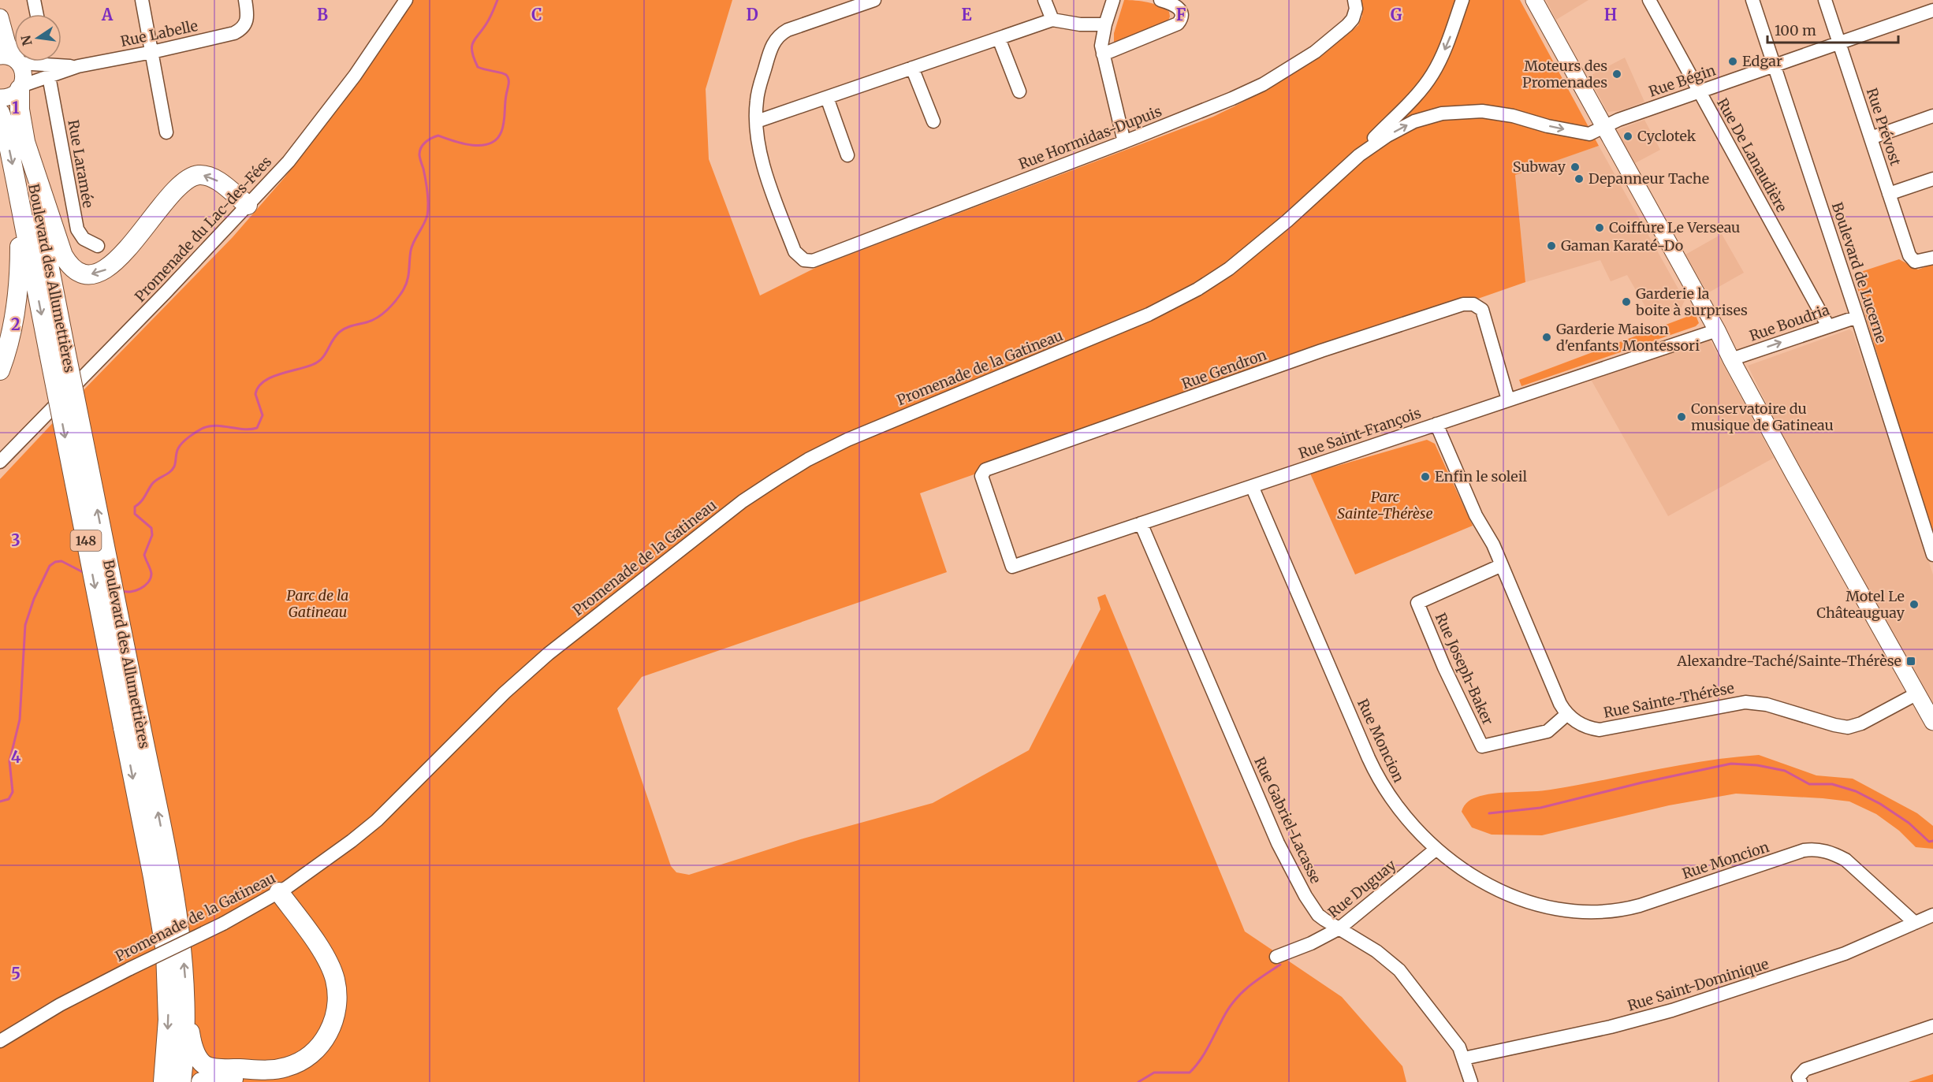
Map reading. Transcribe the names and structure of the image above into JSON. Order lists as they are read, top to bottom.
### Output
{
  "streets": {
    "highway": ["Boulevard des Allumettières", "148"],
    "street": [
      "Rue Labelle",
      "Rue Bégin",
      "Rue Prévost",
      "Rue Hormidas-Dupuis",
      "Rue De Lanaudière",
      "Rue Laramée",
      "Promenade du Lac-des-Fées",
      "Boulevard de Lucerne",
      "Rue Boudria",
      "Promenade de la Gatineau",
      "Rue Gendron",
      "Rue Saint-François",
      "Rue Joseph-Baker",
      "Rue Sainte-Thérèse",
      "Rue Moncion",
      "Rue Gabriel-Lacasse",
      "Rue Duguay",
      "Rue Saint-Dominique"
    ]
  },
  "crossings": [
    ["Rue Labelle", "Rue Laramée"],
    ["Rue Labelle", "Boulevard des Allumettières"],
    ["Rue Bégin", "Rue Prévost"],
    ["Rue Bégin", "Rue De Lanaudière"],
    ["Rue Bégin", "Boulevard de Lucerne"],
    ["Rue Bégin", "Promenade de la Gatineau"],
    ["Rue De Lanaudière", "Rue Boudria"],
    ["Boulevard de Lucerne", "Rue Boudria"],
    ["Rue Gendron", "Rue Saint-François"],
    ["Rue Saint-François", "Rue Sainte-Thérèse"],
    ["Rue Saint-François", "Rue Moncion"],
    ["Rue Saint-François", "Rue Gabriel-Lacasse"],
    ["Rue Joseph-Baker", "Rue Sainte-Thérèse"],
    ["Rue Moncion", "Rue Duguay"],
    ["Rue Moncion", "Rue Saint-Dominique"],
    ["Rue Gabriel-Lacasse", "Rue Duguay"],
    ["Rue Gabriel-Lacasse", "Rue Saint-Dominique"]
  ],
  "one_way": ["Rue Boudria"],
  "parks": ["Parc Sainte-Thérèse", "Parc de la Gatineau"],
  "places": {
    "other": [
      "Edgar",
      "Moteurs des Promenades",
      "Cyclotek",
      "Subway",
      "Depanneur Tache",
      "Coiffure Le Verseau",
      "Gaman Karaté-Do",
      "Garderie la boite à surprises",
      "Garderie Maison d'enfants Montessori",
      "Conservatoire du musique de Gatineau",
      "Enfin le soleil",
      "Motel Le Châteauguay"
    ],
    "transit": ["Alexandre-Taché/Sainte-Thérèse"]
  },
  "scale_bar": "100 m",
  "north": "left",
  "grid": {
    "columns": [
      "A",
      "B",
      "C",
      "D",
      "E",
      "F",
      "G",
      "H"
    ],
    "rows": [
      "1",
      "2",
      "3",
      "4",
      "5"
    ]
  }
}
